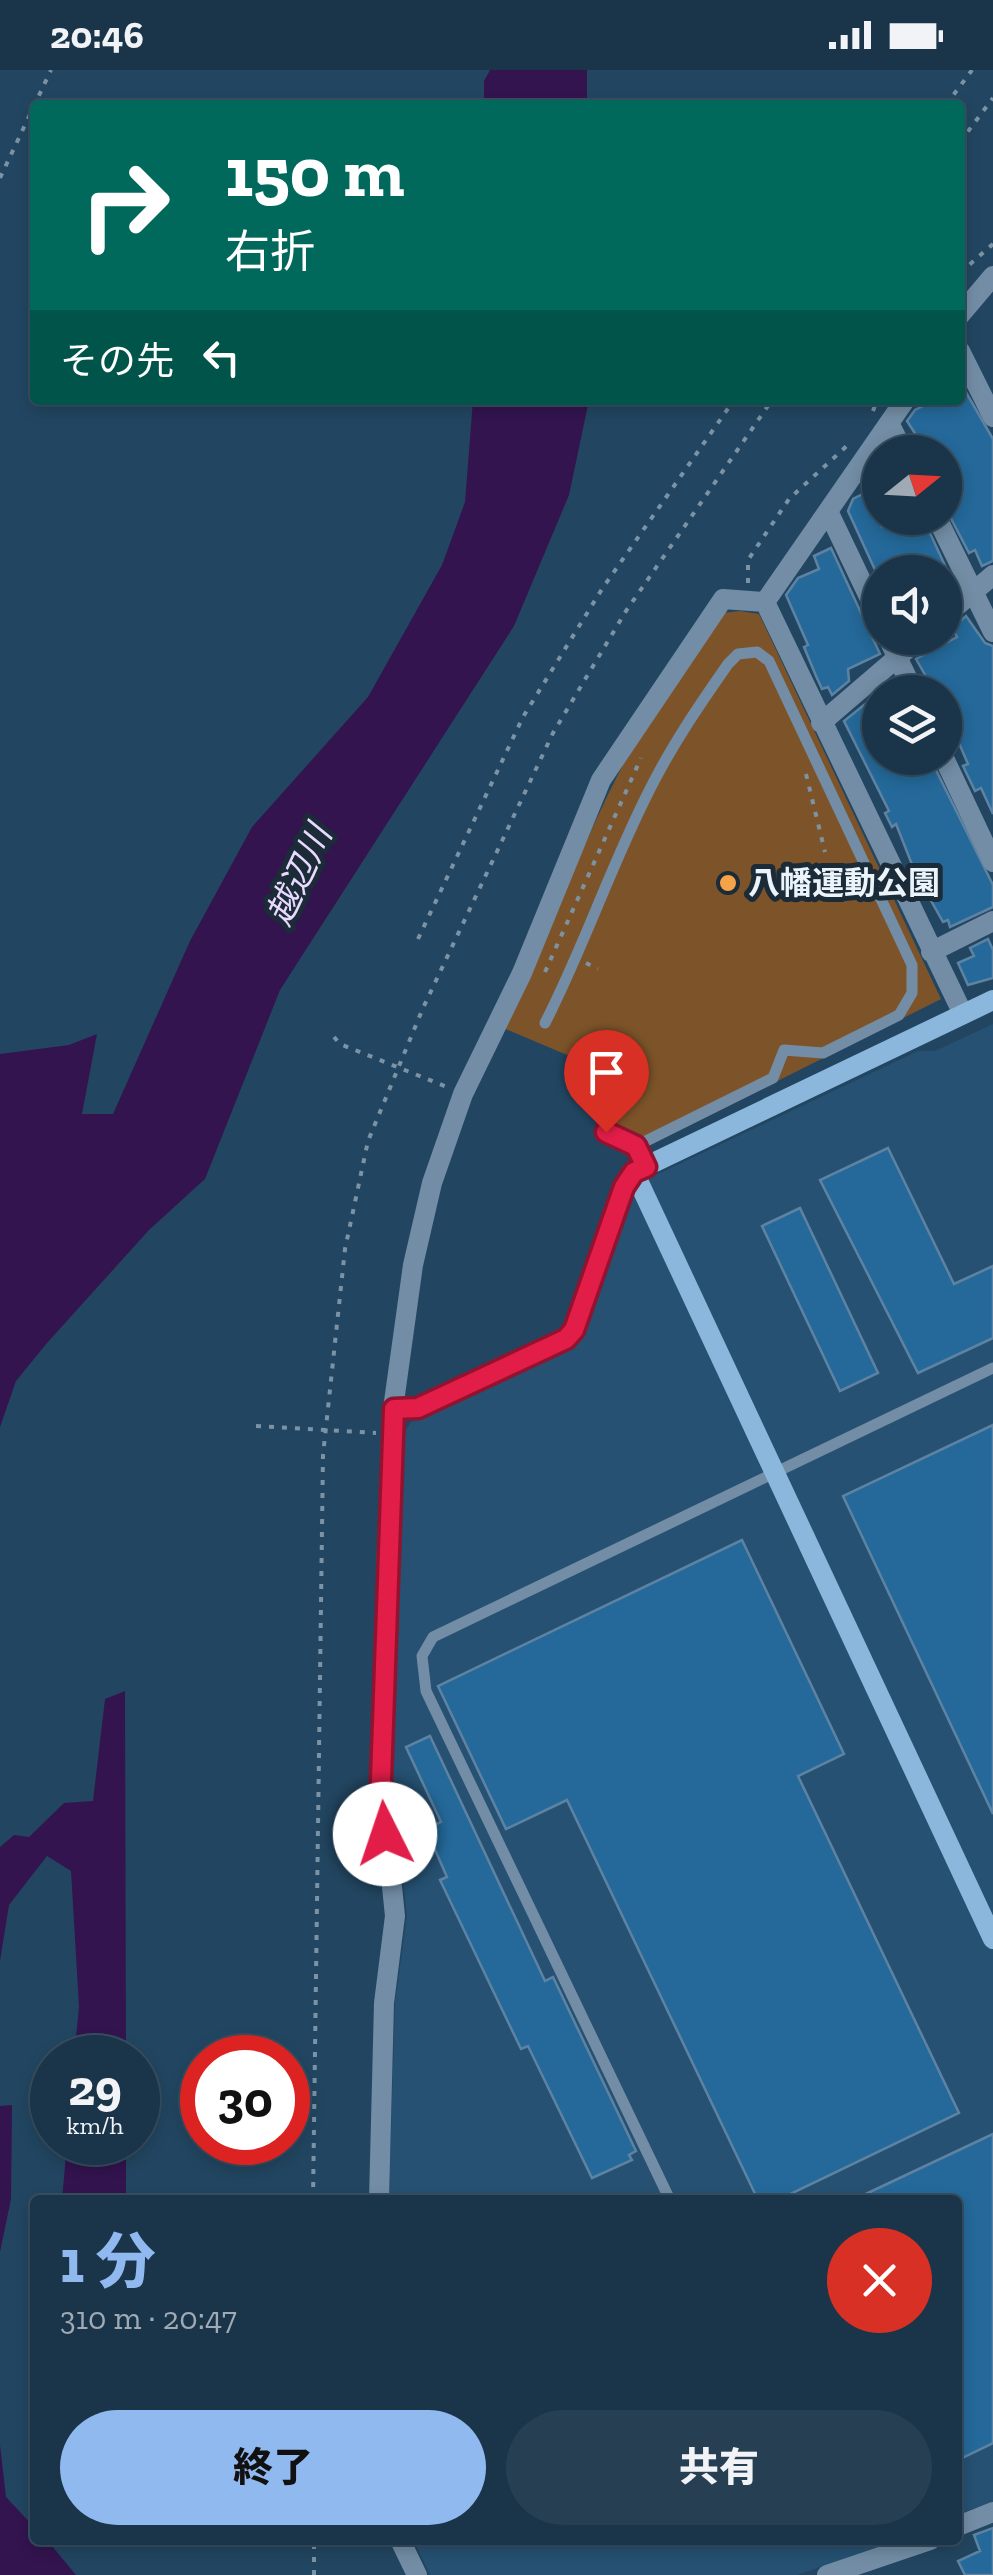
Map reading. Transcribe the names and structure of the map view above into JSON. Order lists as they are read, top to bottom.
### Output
{
  "water": ["越辺川"],
  "places": ["八幡運動公園"],
  "north": "right",
  "page": {
    "status": "20:46",
    "turn": ["150 m", "右折"],
    "then": "その先",
    "speed": "29 km/h",
    "limit": "30",
    "heading": ["1 分", "310 m · 20:47"],
    "buttons": ["終了", "共有"]
  }
}
